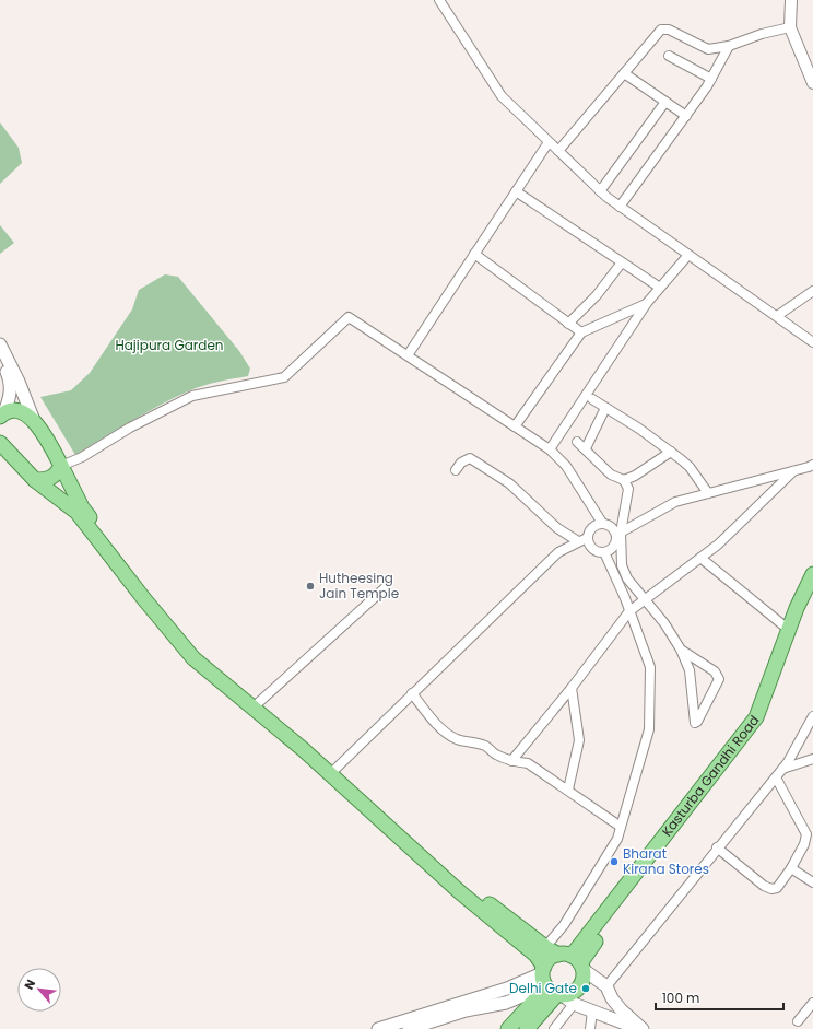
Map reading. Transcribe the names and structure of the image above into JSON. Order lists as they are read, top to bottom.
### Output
{
  "streets": {
    "main road": ["Kasturba Gandhi Road"]
  },
  "parks": ["Hajipura Garden"],
  "places": ["Hutheesing Jain Temple", "Bharat Kirana Stores", "Delhi Gate"],
  "scale_bar": "100 m",
  "north": "top left"
}
